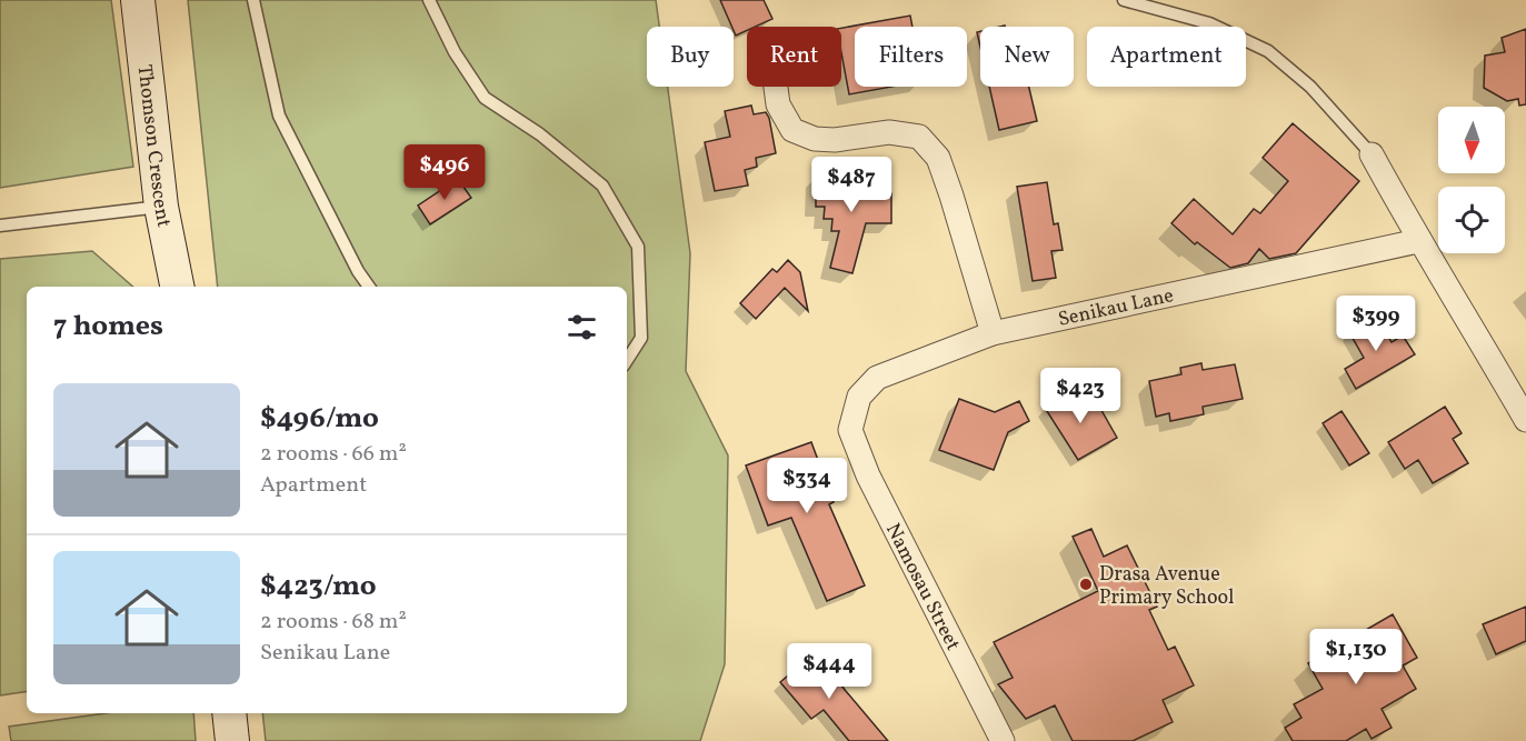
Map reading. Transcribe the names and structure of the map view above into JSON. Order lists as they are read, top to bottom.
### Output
{
  "streets": {
    "main road": ["Thomson Crescent"],
    "street": ["Senikau Lane", "Namosau Street"]
  },
  "crossings": [
    ["Senikau Lane", "Namosau Street"]
  ],
  "places": ["Drasa Avenue Primary School"],
  "north": "bottom",
  "page": {
    "chip": [
      "Buy",
      "Rent",
      "Filters",
      "New",
      "Apartment"
    ],
    "price": [
      "$496",
      "$487",
      "$399",
      "$423",
      "$334",
      "$1,130",
      "$444"
    ],
    "heading": "7 homes",
    "list": [
      {
        "name": "$496/mo",
        "note": "2 rooms · 66 m² · Apartment"
      },
      {
        "name": "$423/mo",
        "note": "2 rooms · 68 m² · Senikau Lane"
      }
    ]
  }
}
